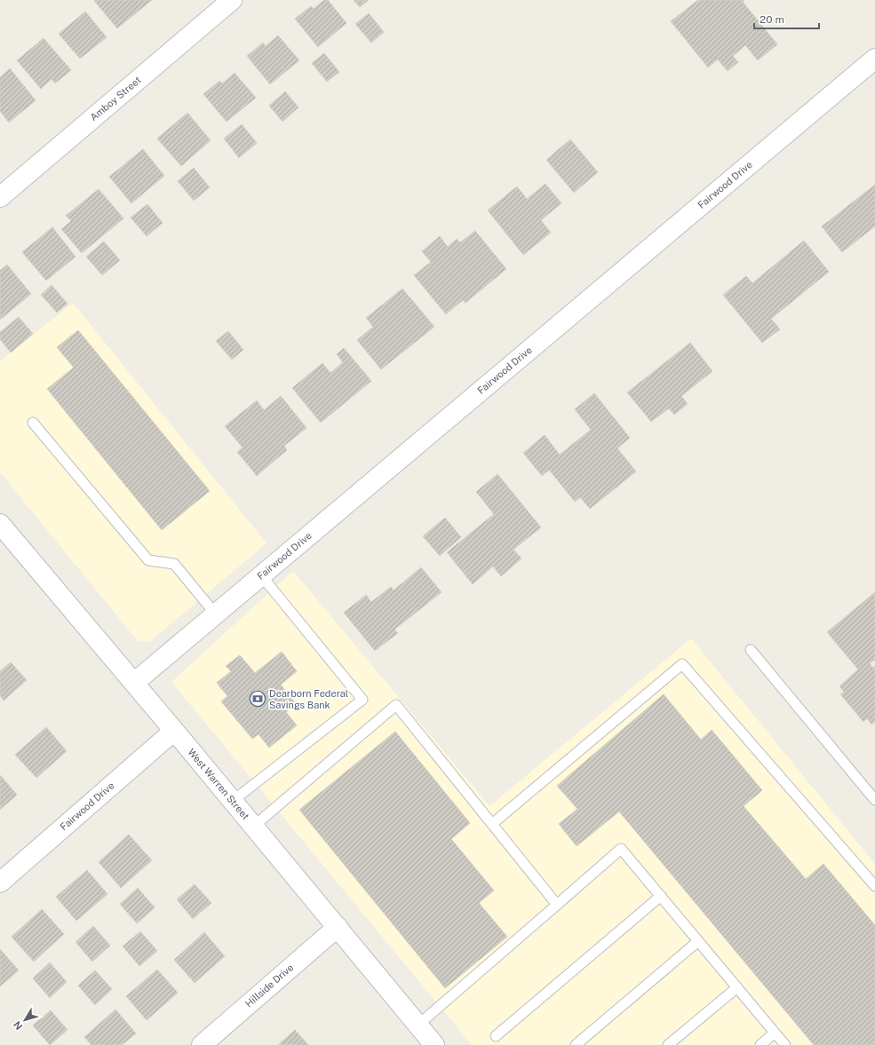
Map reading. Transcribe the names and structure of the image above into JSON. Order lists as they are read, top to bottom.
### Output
{
  "streets": {
    "street": [
      "Amboy Street",
      "Fairwood Drive",
      "West Warren Street",
      "Hillside Drive"
    ]
  },
  "crossings": [
    ["Fairwood Drive", "West Warren Street"],
    ["West Warren Street", "Hillside Drive"]
  ],
  "places": {
    "bank": ["Dearborn Federal Savings Bank"]
  },
  "scale_bar": "20 m",
  "north": "bottom left"
}
